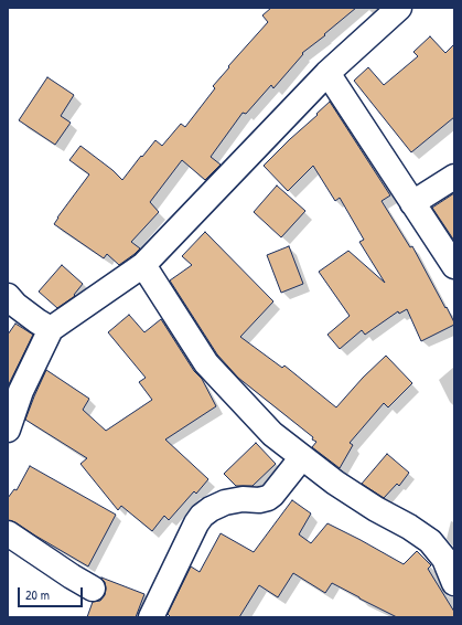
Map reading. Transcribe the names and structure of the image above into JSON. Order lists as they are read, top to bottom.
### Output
{
  "scale_bar": "20 m"
}
